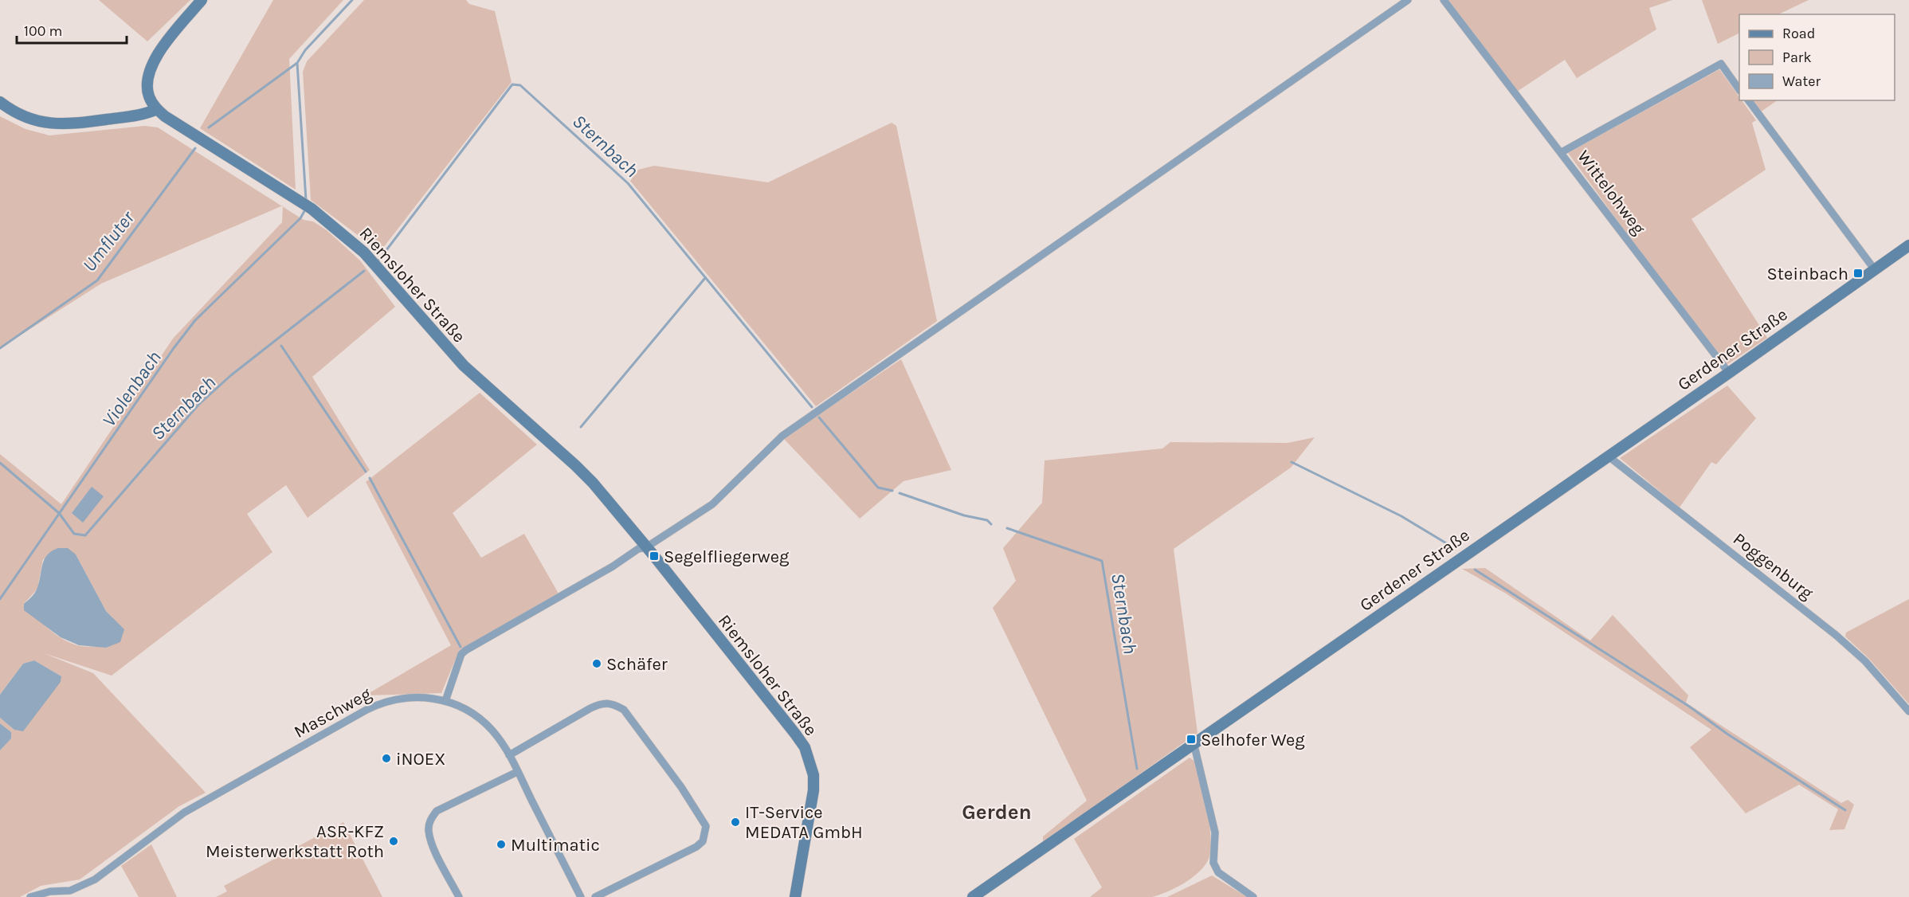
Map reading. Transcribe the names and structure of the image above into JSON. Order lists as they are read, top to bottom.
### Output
{
  "streets": {
    "main road": ["Riemsloher Straße", "Gerdener Straße"],
    "street": ["Wittelohweg", "Poggenburg", "Maschweg"]
  },
  "crossings": [
    ["Wittelohweg", "Gerdener Straße"],
    ["Gerdener Straße", "Poggenburg"]
  ],
  "districts": ["Gerden"],
  "water": ["Sternbach", "Umfluter", "Violenbach"],
  "places": {
    "transit": ["Steinbach", "Segelfliegerweg", "Selhofer Weg"],
    "other": [
      "Schäfer",
      "iNOEX",
      "IT-Service MEDATA GmbH",
      "ASR-KFZ Meisterwerkstatt Roth",
      "Multimatic"
    ]
  },
  "legend": ["Road", "Park", "Water"],
  "scale_bar": "100 m"
}
